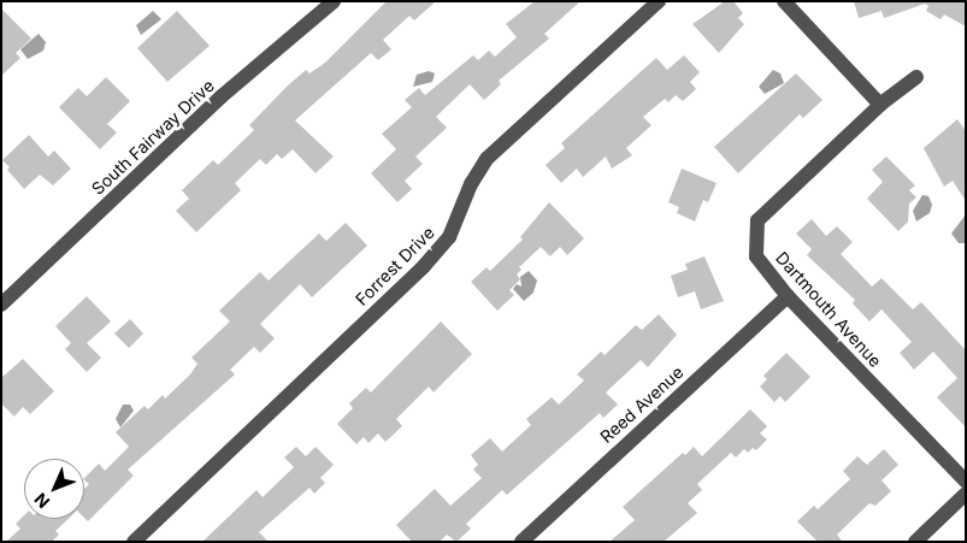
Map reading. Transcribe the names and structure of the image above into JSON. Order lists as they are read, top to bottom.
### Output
{
  "streets": {
    "street": [
      "South Fairway Drive",
      "Forrest Drive",
      "Dartmouth Avenue",
      "Reed Avenue"
    ]
  },
  "crossings": [
    ["Dartmouth Avenue", "Reed Avenue"]
  ],
  "north": "bottom left"
}
